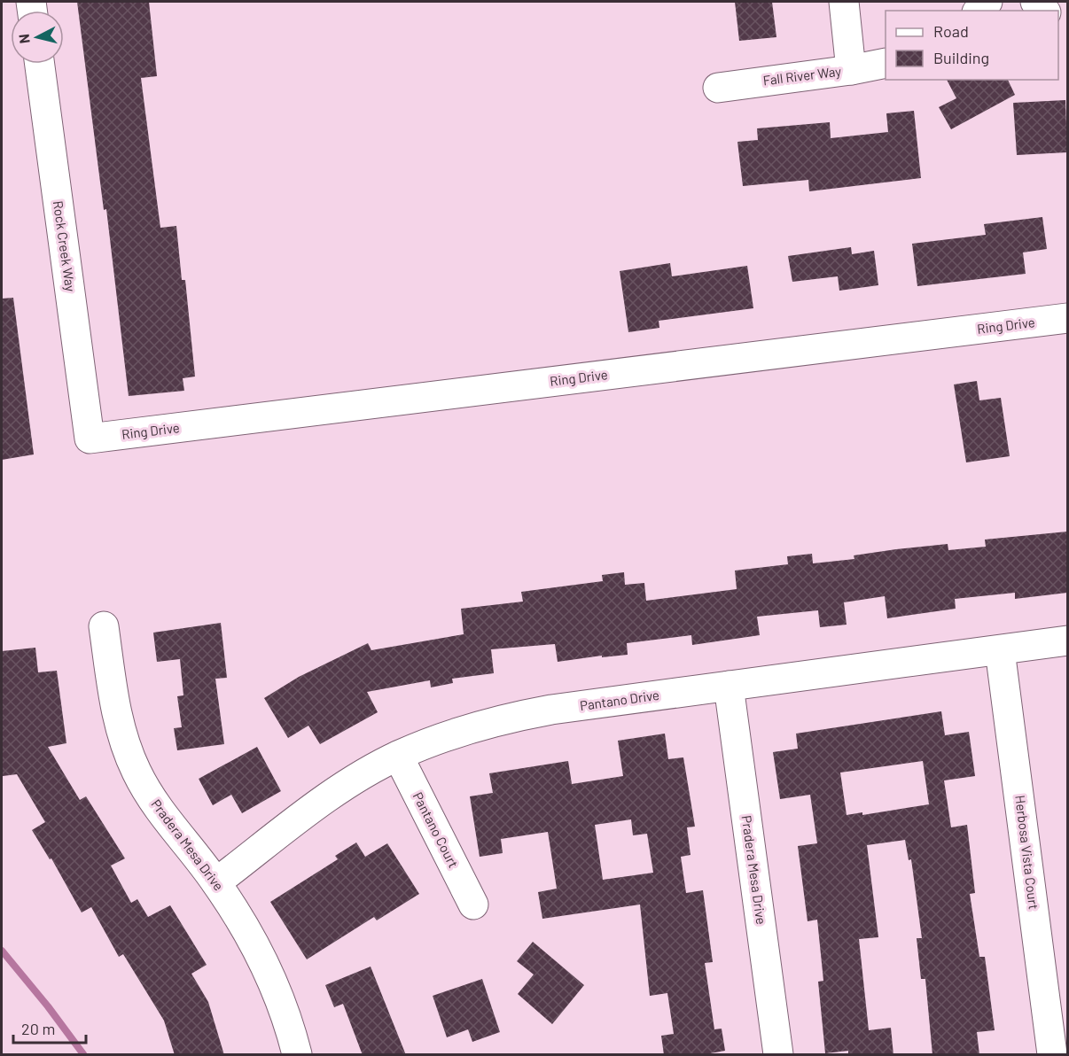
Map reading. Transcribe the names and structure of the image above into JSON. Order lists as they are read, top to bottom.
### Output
{
  "streets": {
    "street": [
      "Fall River Way",
      "Rock Creek Way",
      "Ring Drive",
      "Pantano Drive",
      "Pantano Court",
      "Pradera Mesa Drive",
      "Herbosa Vista Court"
    ]
  },
  "crossings": [
    ["Rock Creek Way", "Ring Drive"],
    ["Pantano Drive", "Pantano Court"],
    ["Pantano Drive", "Pradera Mesa Drive"],
    ["Pantano Drive", "Herbosa Vista Court"]
  ],
  "legend": ["Road", "Building"],
  "scale_bar": "20 m",
  "north": "left"
}
